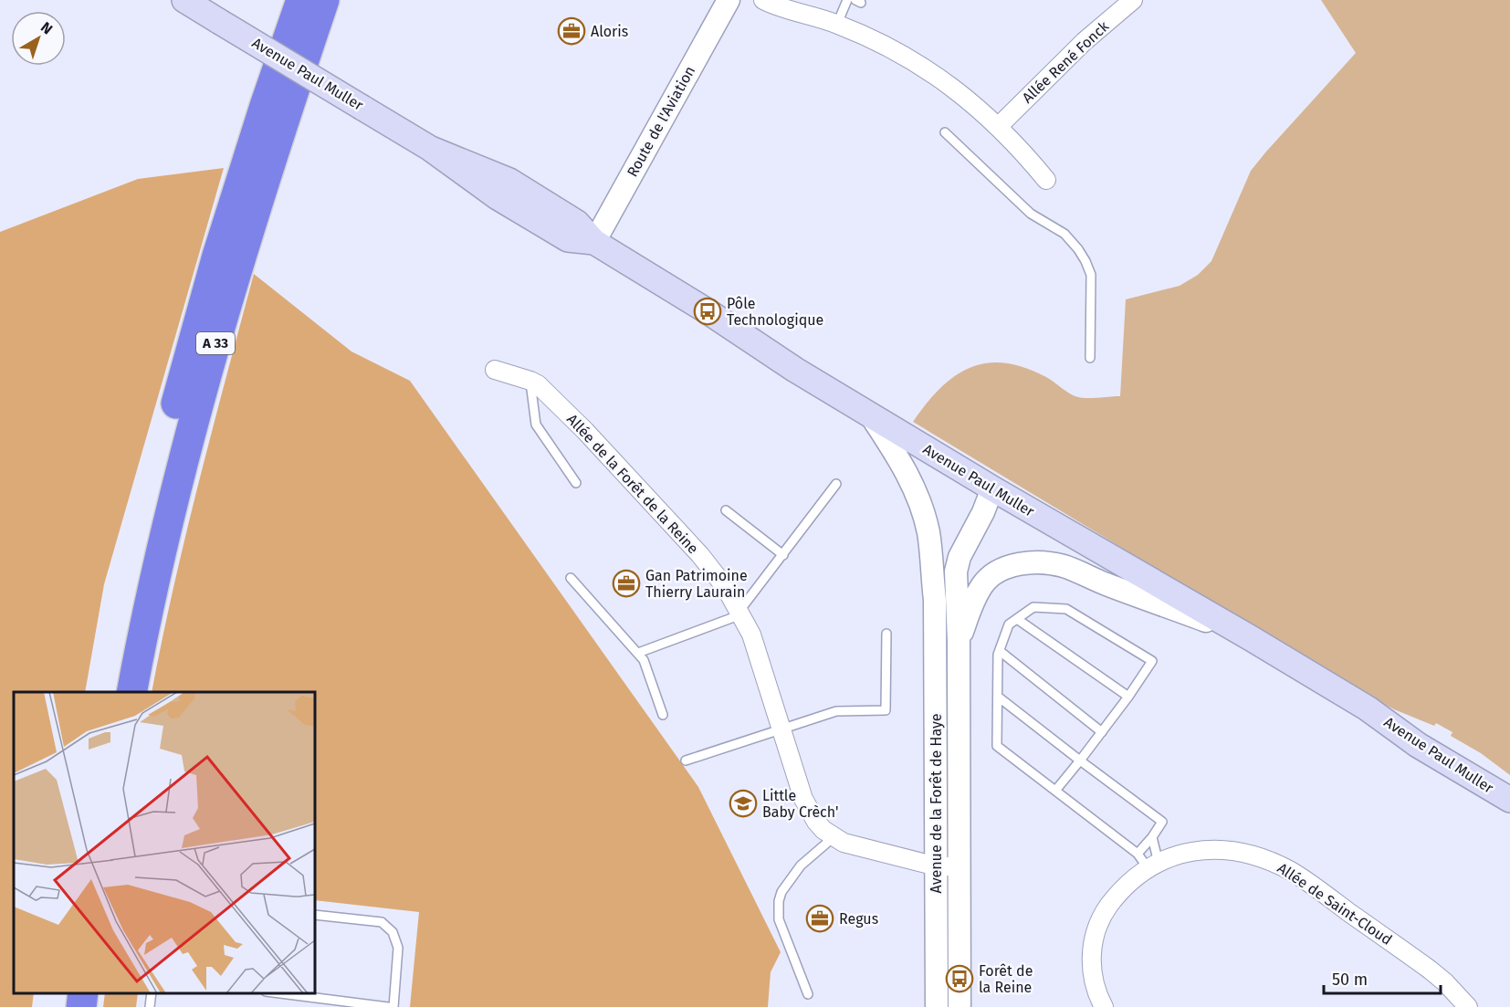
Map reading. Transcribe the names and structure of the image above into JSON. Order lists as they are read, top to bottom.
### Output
{
  "streets": {
    "highway": ["A 33"],
    "main road": ["Avenue Paul Muller"],
    "street": [
      "Allée René Fonck",
      "Route de l'Aviation",
      "Allée de la Forêt de la Reine",
      "Avenue de la Forêt de Haye",
      "Allée de Saint-Cloud"
    ]
  },
  "crossings": [
    ["Avenue Paul Muller", "Route de l'Aviation"],
    ["Avenue Paul Muller", "Avenue de la Forêt de Haye"],
    ["Allée de la Forêt de la Reine", "Avenue de la Forêt de Haye"]
  ],
  "places": {
    "office": ["Aloris", "Gan Patrimoine Thierry Laurain", "Regus"],
    "bus stop": ["Pôle Technologique", "Forêt de la Reine"],
    "school or university": ["Little Baby Crèch'"]
  },
  "scale_bar": "50 m",
  "north": "top right"
}
